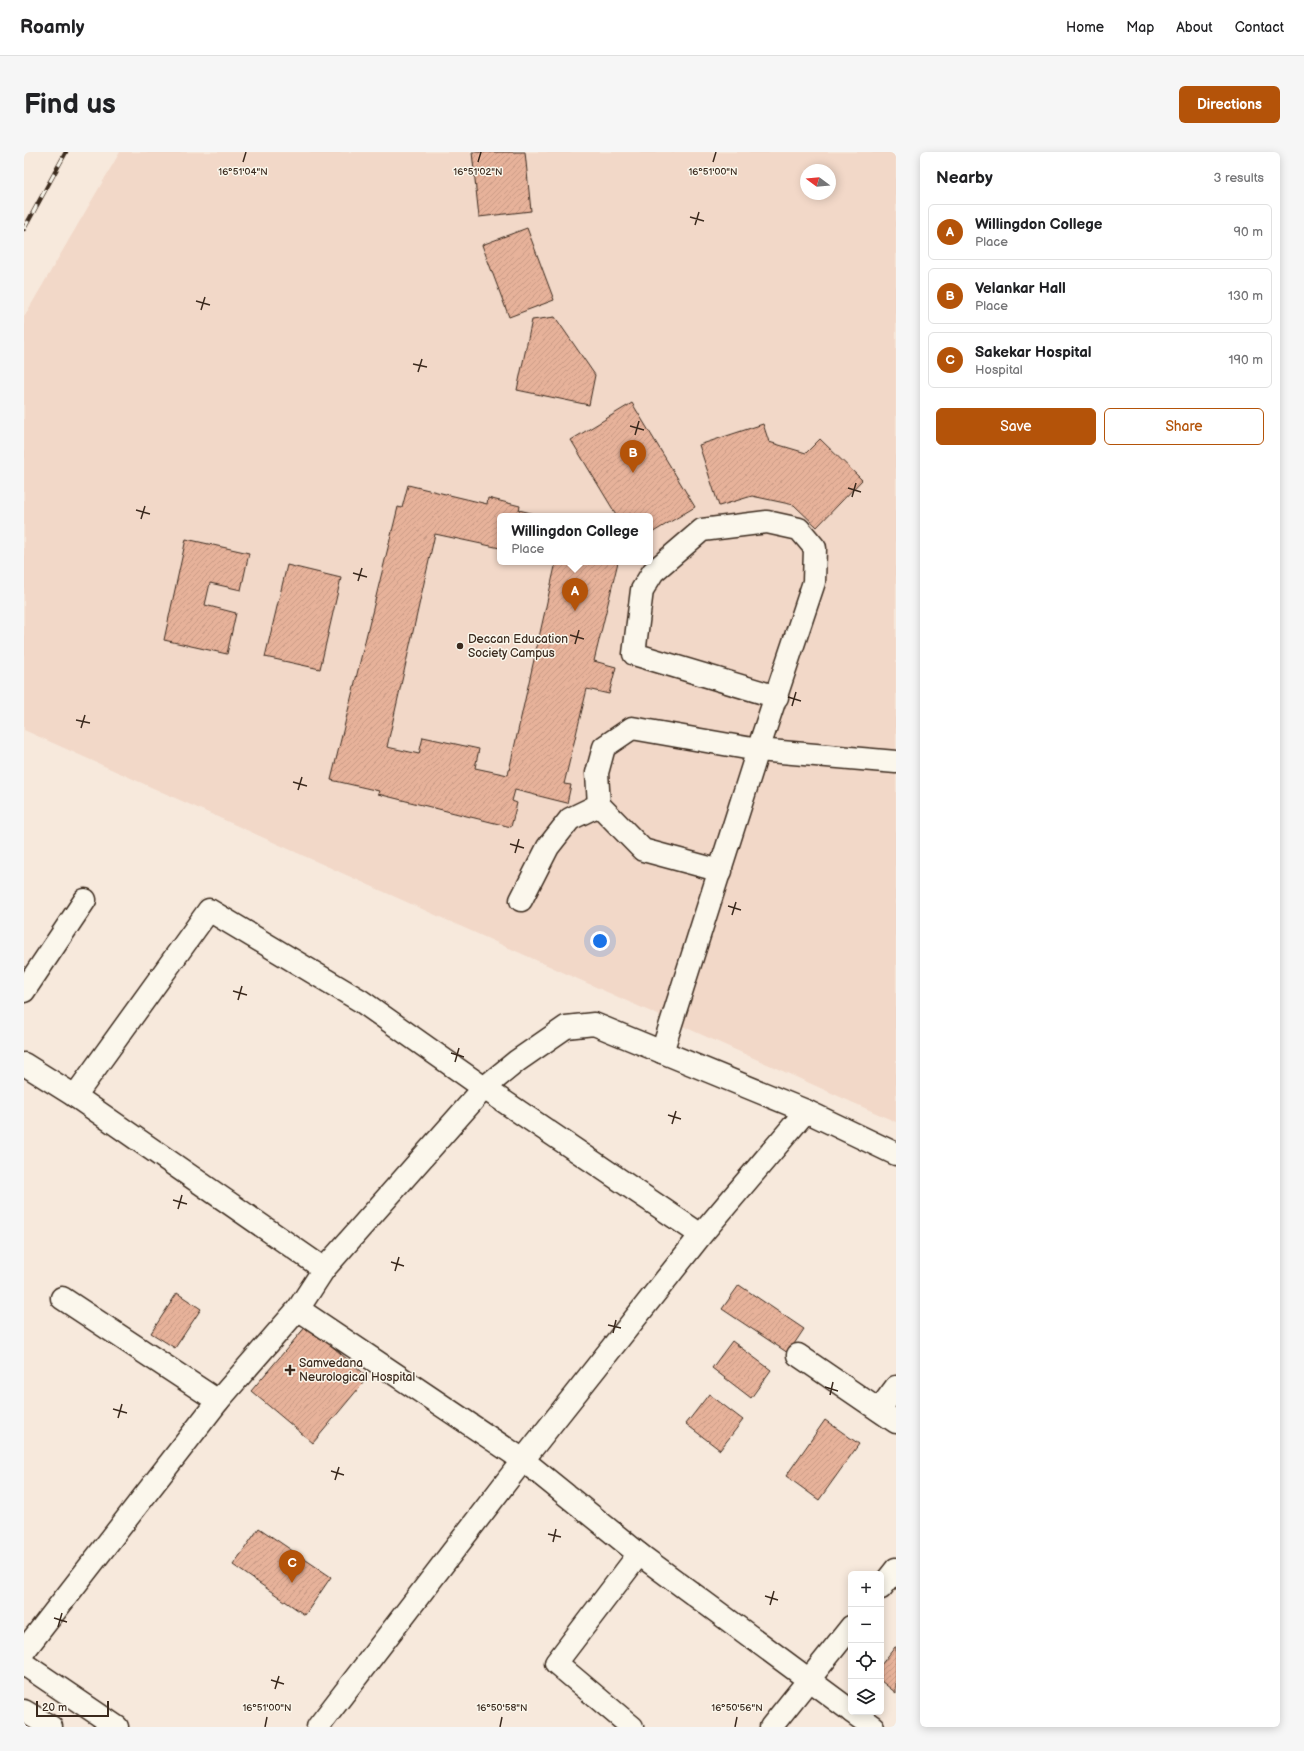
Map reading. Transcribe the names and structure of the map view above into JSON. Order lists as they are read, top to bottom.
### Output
{
  "places": {
    "other": ["Deccan Education Society Campus"],
    "health": ["Samvedana Neurological Hospital"]
  },
  "scale_bar": "20 m",
  "north": "left",
  "page": {
    "header": "Roamly",
    "nav": [
      "Home",
      "Map",
      "About",
      "Contact"
    ],
    "buttons": [
      "Directions",
      ["Save", "Share"]
    ],
    "title": "Find us",
    "heading": ["Nearby", "3 results"],
    "list": [
      {
        "mark": "A",
        "name": "Willingdon College",
        "note": "Place",
        "value": "90 m"
      },
      {
        "mark": "B",
        "name": "Velankar Hall",
        "note": "Place",
        "value": "130 m"
      },
      {
        "mark": "C",
        "name": "Sakekar Hospital",
        "note": "Hospital",
        "value": "190 m"
      }
    ],
    "pins": ["B", "A", "C"],
    "popup": ["Willingdon College", "Place"],
    "map_buttons": ["+", "−"],
    "scale": "20 m"
  },
  "coordinates": [
    "16°51'04\"N",
    "16°51'02\"N",
    "16°51'00\"N",
    "16°50'58\"N",
    "16°50'56\"N"
  ]
}
